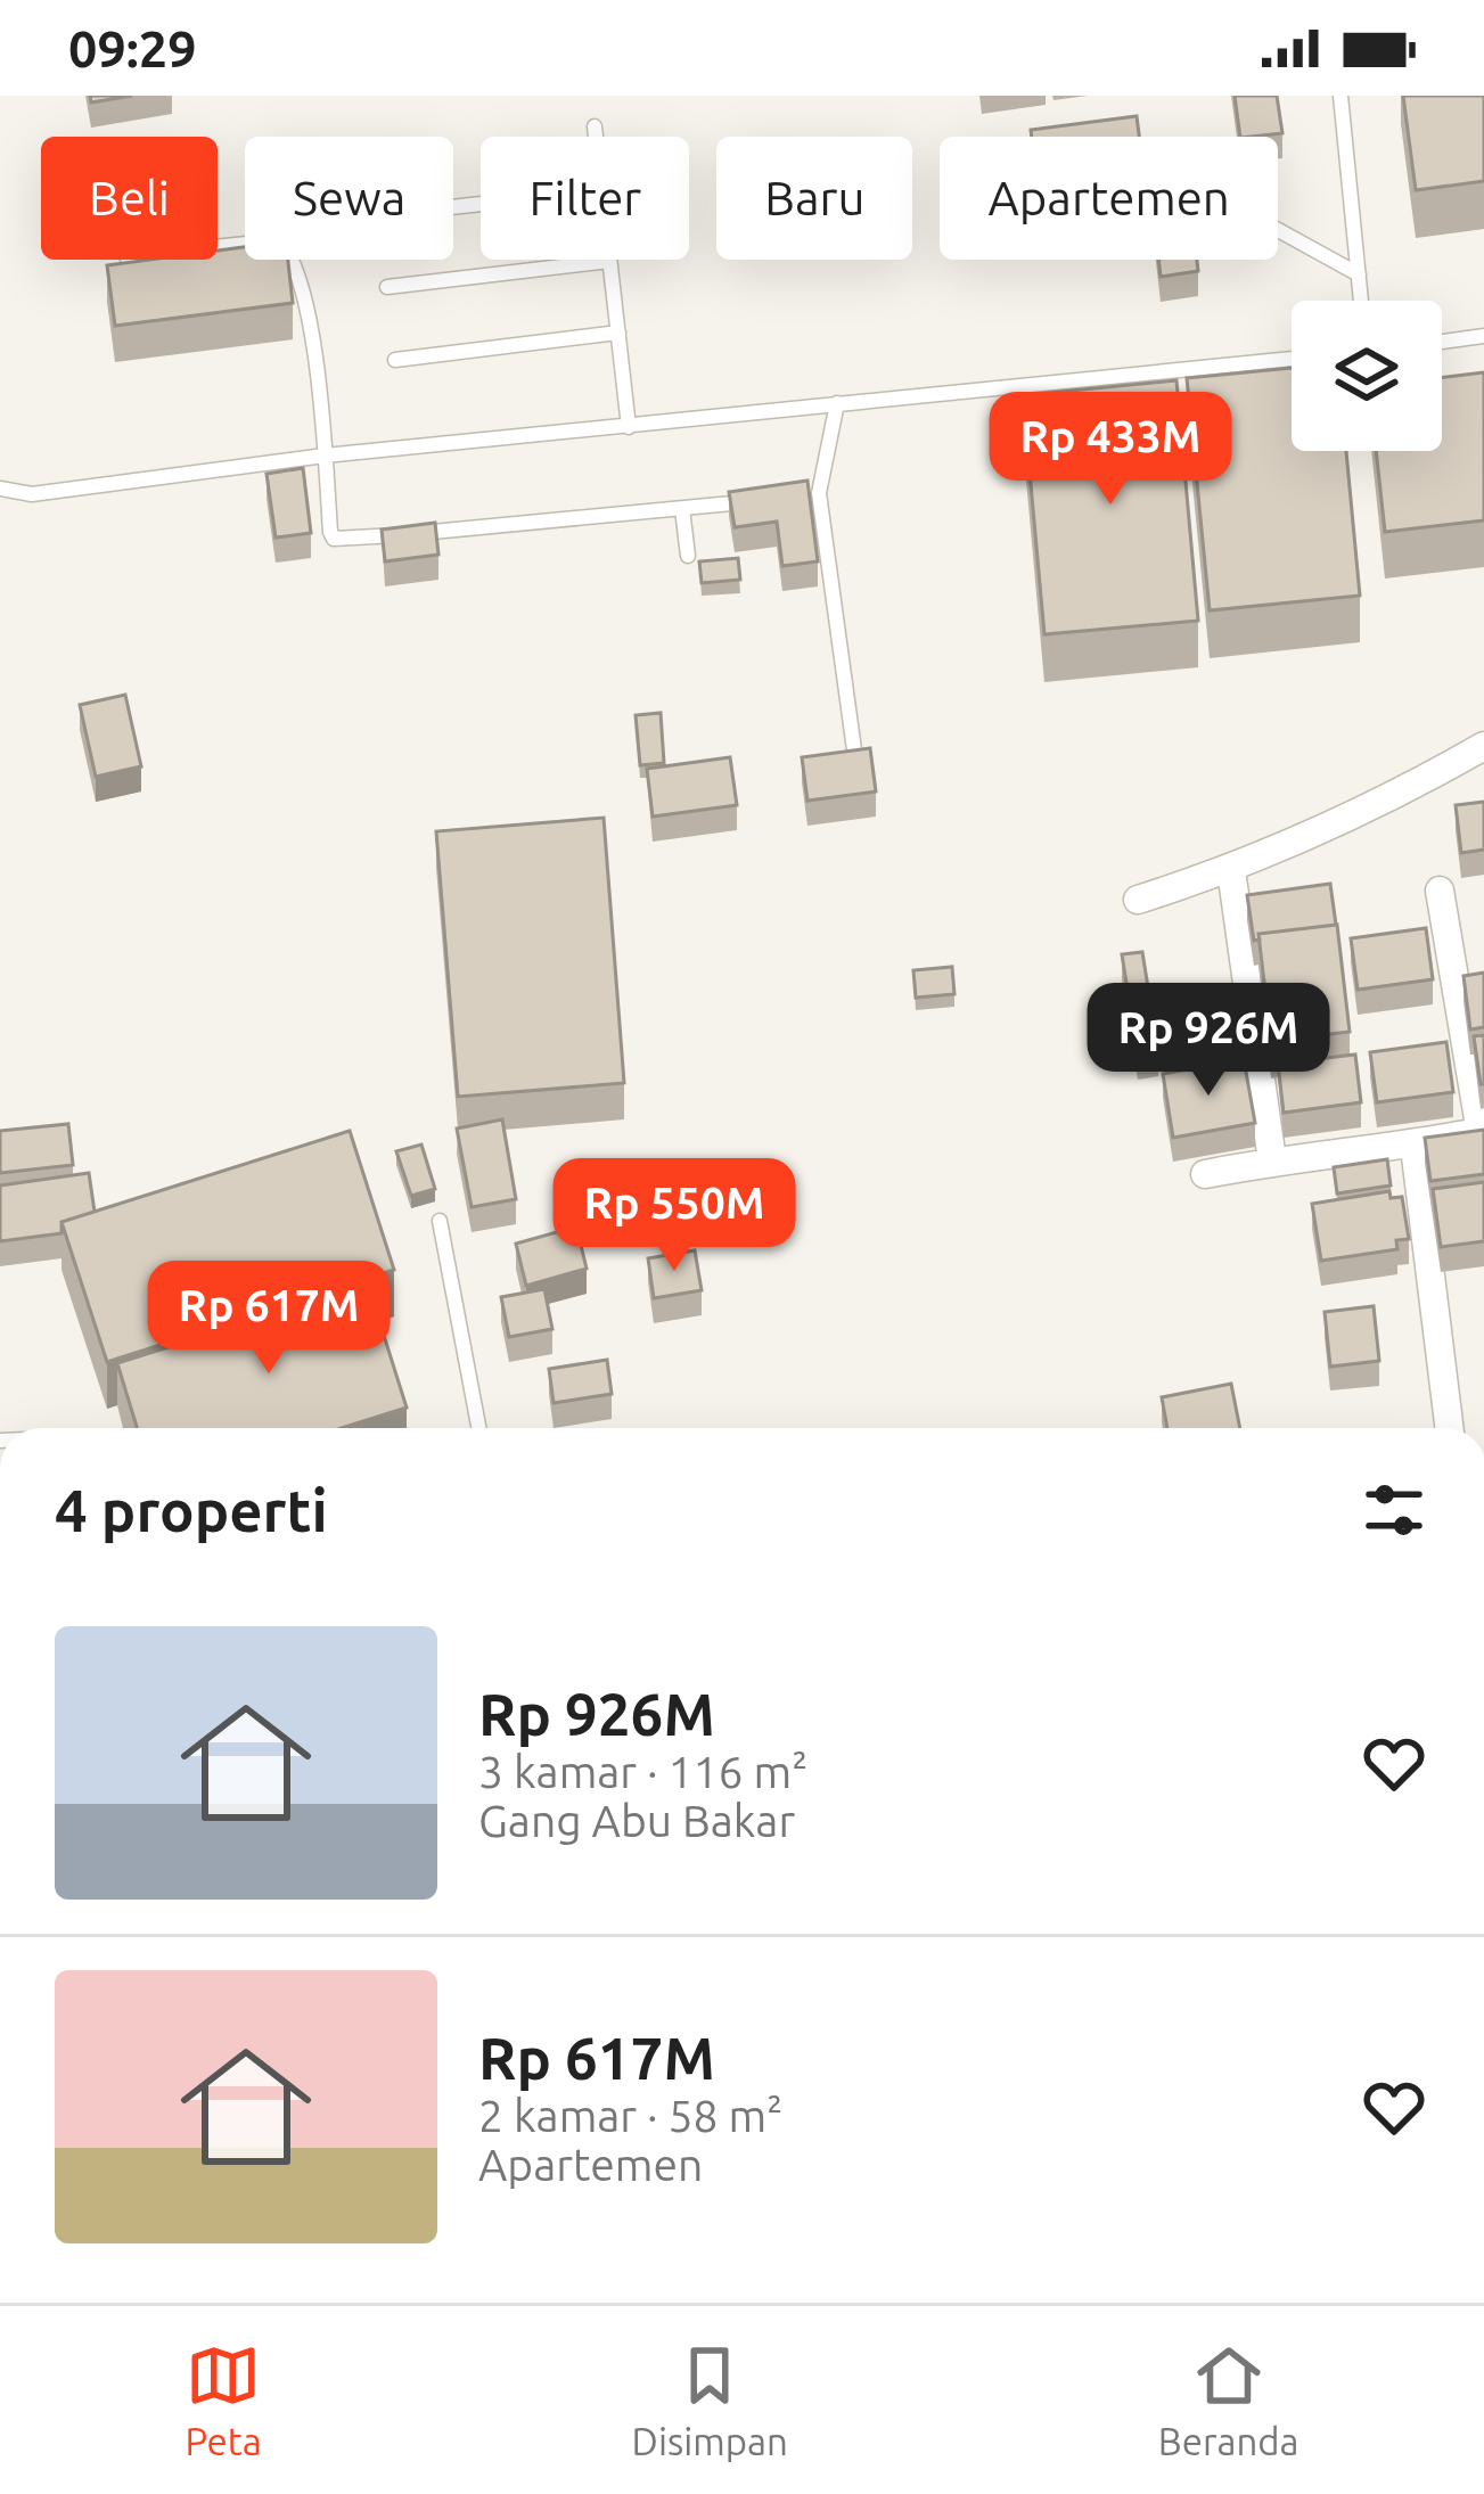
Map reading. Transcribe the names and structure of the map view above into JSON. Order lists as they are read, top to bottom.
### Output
{
  "page": {
    "status": "09:29",
    "chip": [
      "Beli",
      "Sewa",
      "Filter",
      "Baru",
      "Apartemen"
    ],
    "price": [
      "Rp 433M",
      "Rp 926M",
      "Rp 550M",
      "Rp 617M"
    ],
    "heading": "4 properti",
    "list": [
      {
        "name": "Rp 926M",
        "note": "3 kamar · 116 m² · Gang Abu Bakar"
      },
      {
        "name": "Rp 617M",
        "note": "2 kamar · 58 m² · Apartemen"
      }
    ],
    "tabs": ["Peta", "Disimpan", "Beranda"]
  }
}
